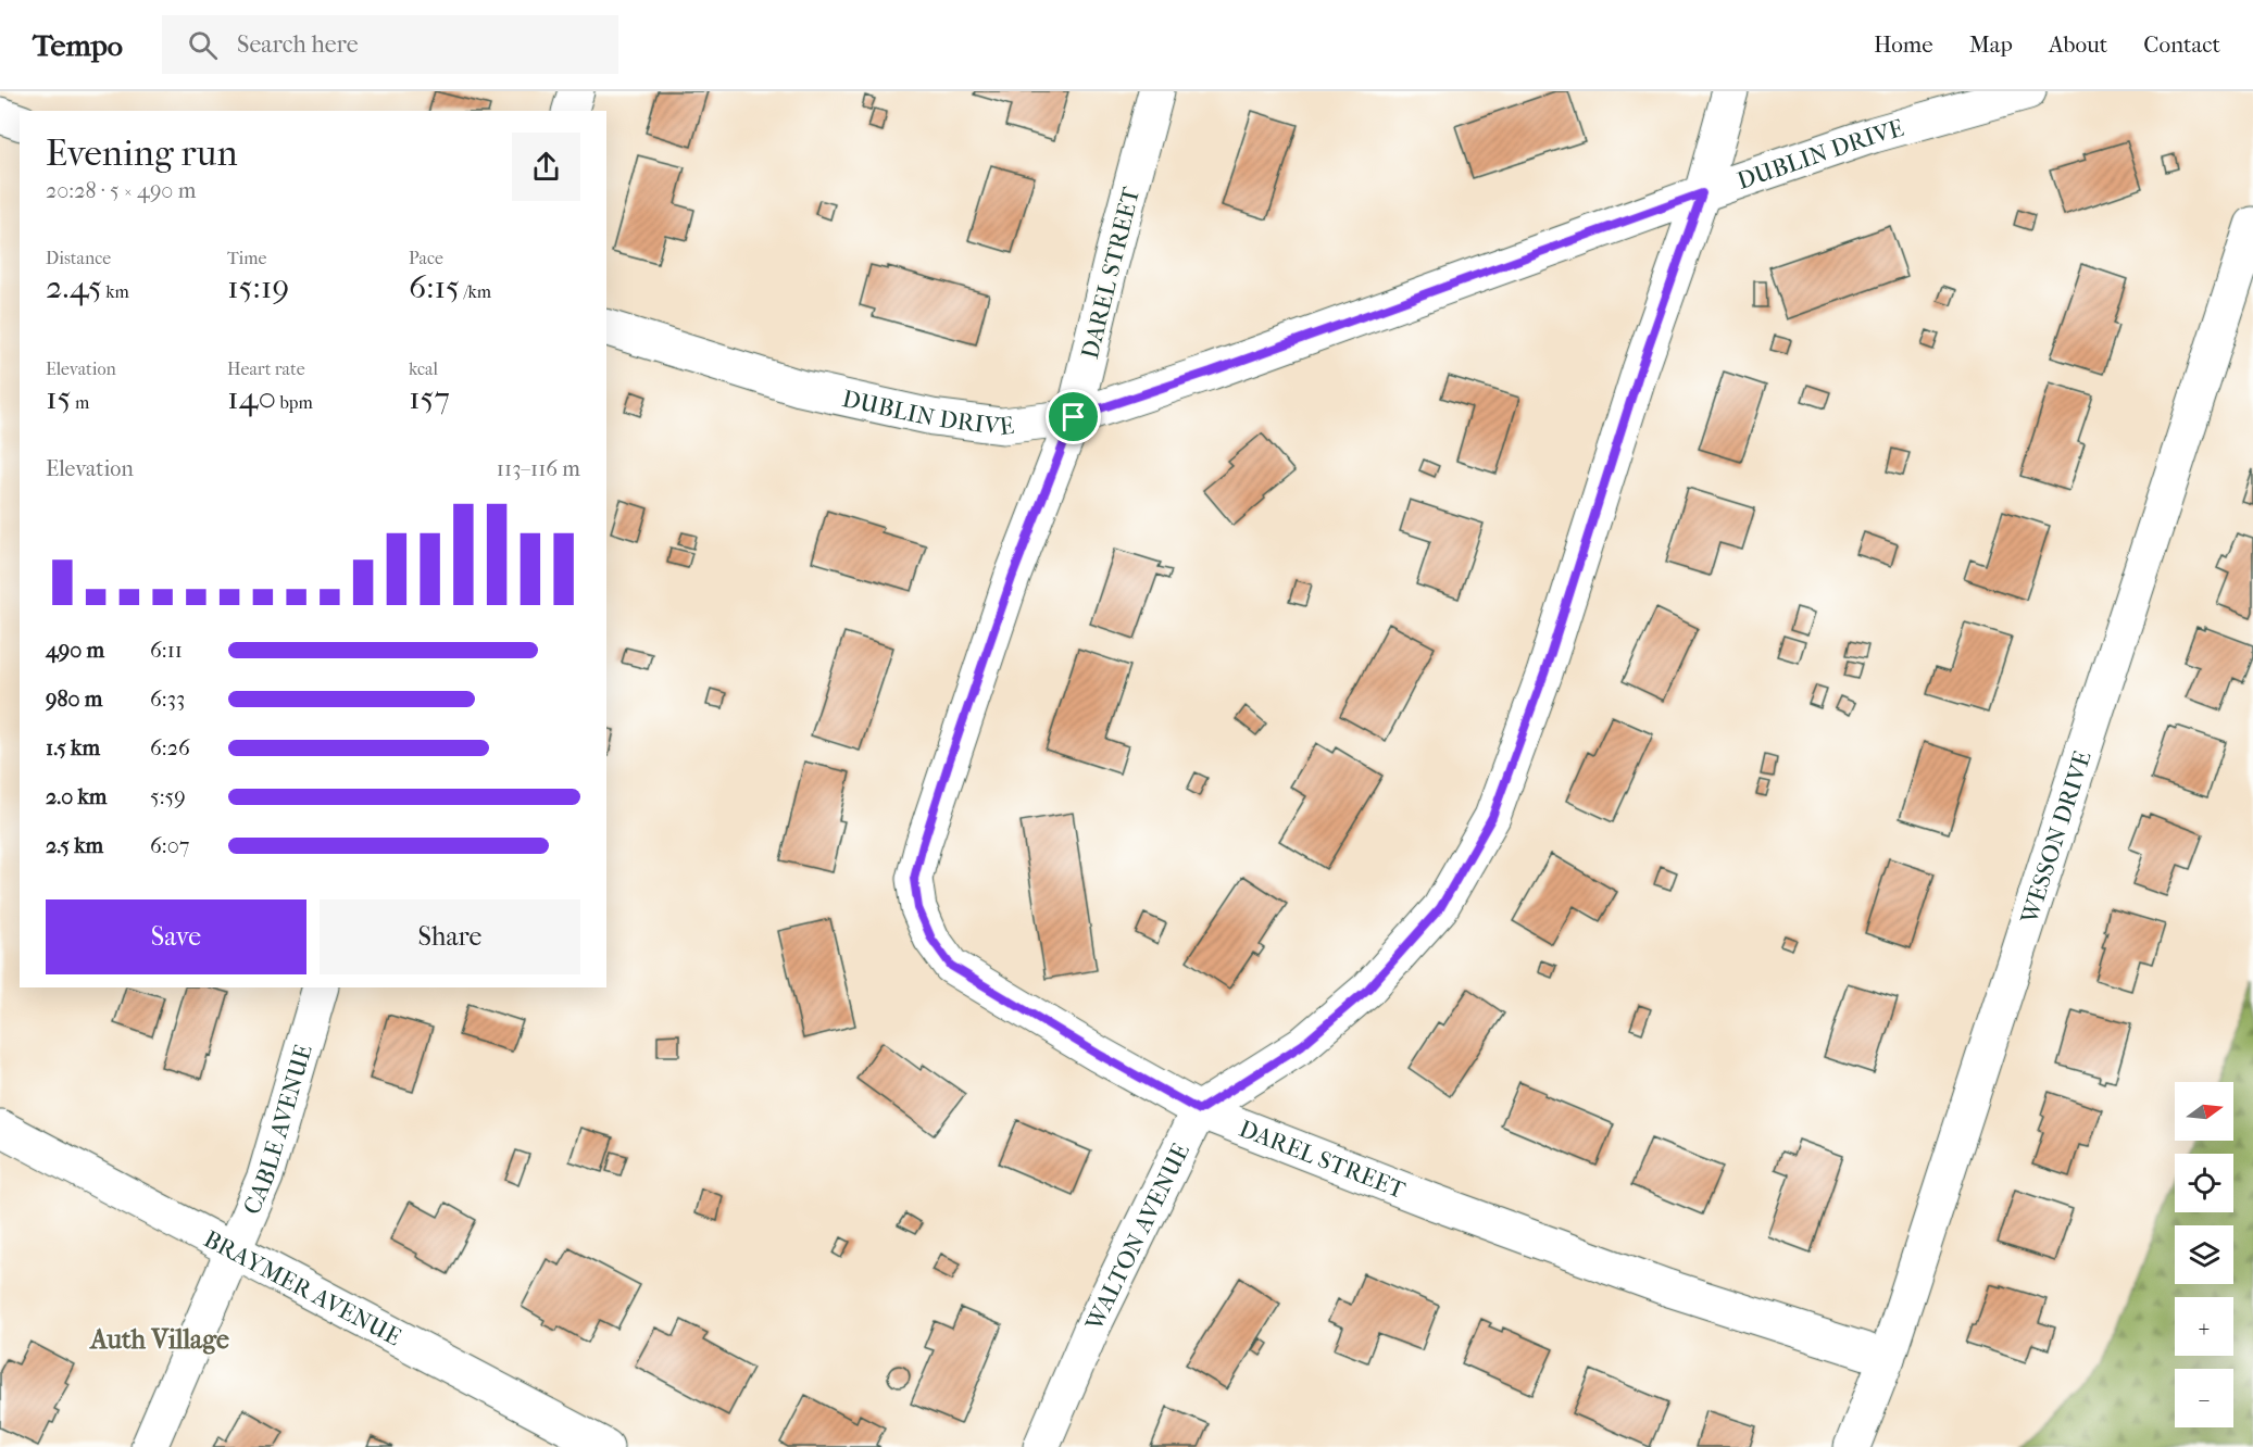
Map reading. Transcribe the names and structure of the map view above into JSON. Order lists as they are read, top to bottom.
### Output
{
  "streets": {
    "street": [
      "DUBLIN DRIVE",
      "DAREL STREET",
      "WESSON DRIVE",
      "CABLE AVENUE",
      "WALTON AVENUE",
      "BRAYMER AVENUE"
    ]
  },
  "crossings": [
    ["DUBLIN DRIVE", "DAREL STREET"],
    ["DAREL STREET", "WESSON DRIVE"],
    ["DAREL STREET", "WALTON AVENUE"],
    ["CABLE AVENUE", "BRAYMER AVENUE"]
  ],
  "districts": ["Auth Village"],
  "north": "right",
  "page": {
    "header": "Tempo",
    "search": "Search here",
    "nav": [
      "Home",
      "Map",
      "About",
      "Contact"
    ],
    "heading": ["Evening run", "20:28 · 5 × 490 m"],
    "stats": [
      ["Distance", "2.45 km"],
      ["Time", "15:19"],
      ["Pace", "6:15 /km"],
      ["Elevation", "15 m"],
      ["Heart rate", "140 bpm"],
      ["kcal", "157"]
    ],
    "chart": ["Elevation", "113–116 m"],
    "list": [
      {
        "name": "490 m",
        "note": "6:11"
      },
      {
        "name": "980 m",
        "note": "6:33"
      },
      {
        "name": "1.5 km",
        "note": "6:26"
      },
      {
        "name": "2.0 km",
        "note": "5:59"
      },
      {
        "name": "2.5 km",
        "note": "6:07"
      }
    ],
    "buttons": ["Save", "Share"],
    "map_buttons": ["+", "−"]
  }
}
